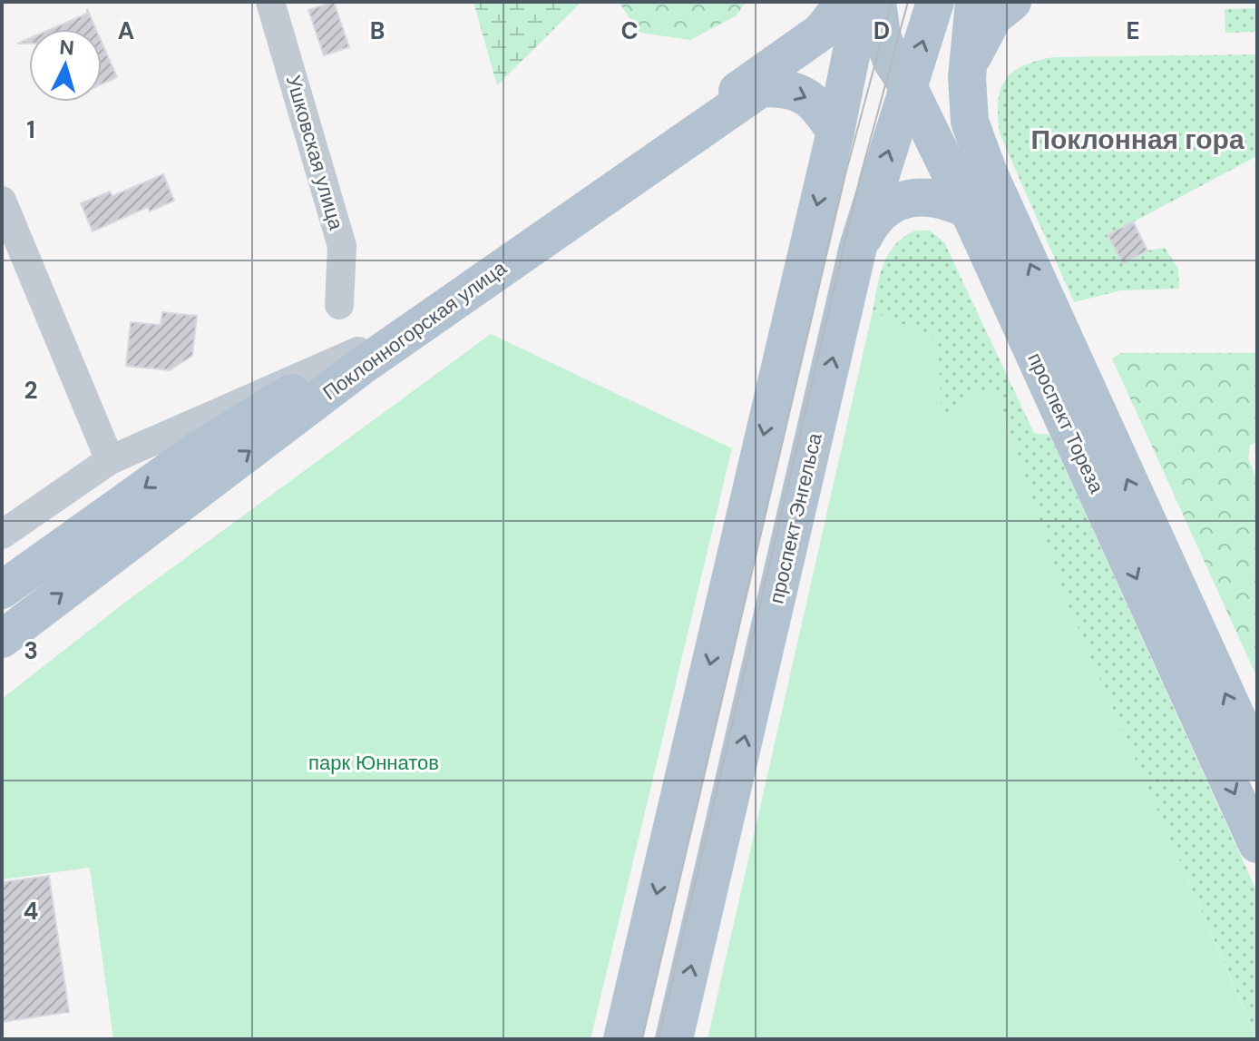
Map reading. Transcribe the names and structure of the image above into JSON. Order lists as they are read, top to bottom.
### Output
{
  "streets": {
    "main road": ["Поклонногорская улица", "проспект Тореза", "проспект Энгельса"],
    "street": ["Ушковская улица"]
  },
  "crossings": [
    ["проспект Тореза", "проспект Энгельса"]
  ],
  "districts": ["Поклонная гора"],
  "parks": ["парк Юннатов"],
  "north": "top",
  "grid": {
    "columns": [
      "A",
      "B",
      "C",
      "D",
      "E"
    ],
    "rows": [
      "1",
      "2",
      "3",
      "4"
    ]
  }
}
